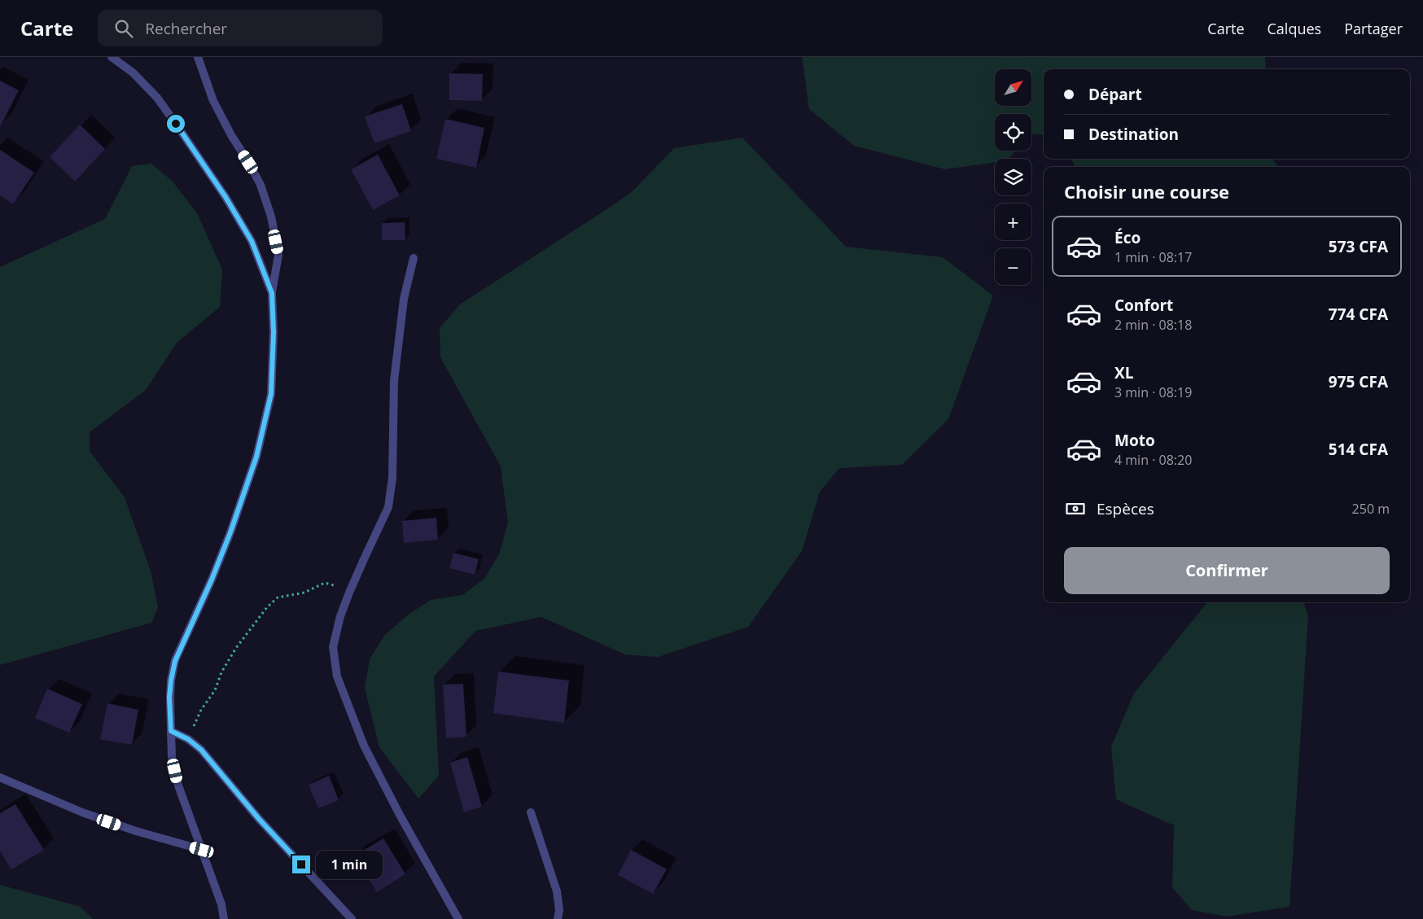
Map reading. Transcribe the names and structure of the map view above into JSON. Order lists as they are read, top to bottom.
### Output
{
  "north": "top right",
  "page": {
    "header": "Carte",
    "search": "Rechercher",
    "nav": ["Carte", "Calques", "Partager"],
    "map_buttons": ["+", "−"],
    "banner": ["Départ", "Destination"],
    "heading": "Choisir une course",
    "list": [
      {
        "name": "Éco",
        "note": "1 min · 08:17",
        "value": "573 CFA"
      },
      {
        "name": "Confort",
        "note": "2 min · 08:18",
        "value": "774 CFA"
      },
      {
        "name": "XL",
        "note": "3 min · 08:19",
        "value": "975 CFA"
      },
      {
        "name": "Moto",
        "note": "4 min · 08:20",
        "value": "514 CFA"
      }
    ],
    "pay": ["Espèces", "250 m"],
    "buttons": "Confirmer",
    "bubble": "1 min"
  }
}
